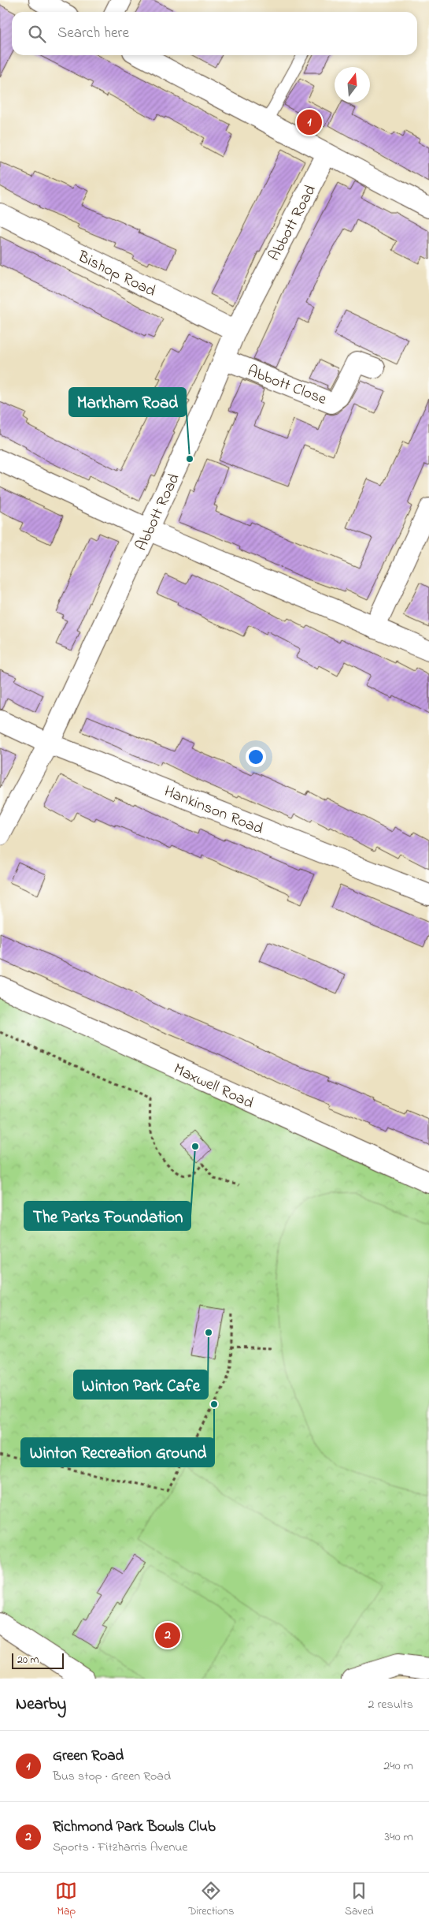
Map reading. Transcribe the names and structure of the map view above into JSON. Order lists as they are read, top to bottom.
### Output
{
  "streets": {
    "street": [
      "Abbott Road",
      "Bishop Road",
      "Abbott Close",
      "Hankinson Road",
      "Maxwell Road"
    ]
  },
  "crossings": [
    ["Abbott Road", "Bishop Road"],
    ["Abbott Road", "Abbott Close"],
    ["Abbott Road", "Hankinson Road"]
  ],
  "places": [
    "Markham Road",
    "The Parks Foundation",
    "Winton Park Cafe",
    "Winton Recreation Ground"
  ],
  "scale_bar": "20 m",
  "north": "top",
  "page": {
    "search": "Search here",
    "pins": ["1", "2"],
    "scale": "20 m",
    "heading": ["Nearby", "2 results"],
    "list": [
      {
        "mark": "1",
        "name": "Green Road",
        "note": "Bus stop · Green Road",
        "value": "240 m"
      },
      {
        "mark": "2",
        "name": "Richmond Park Bowls Club",
        "note": "Sports · Fitzharris Avenue",
        "value": "340 m"
      }
    ],
    "nav": ["Map", "Directions", "Saved"]
  }
}
